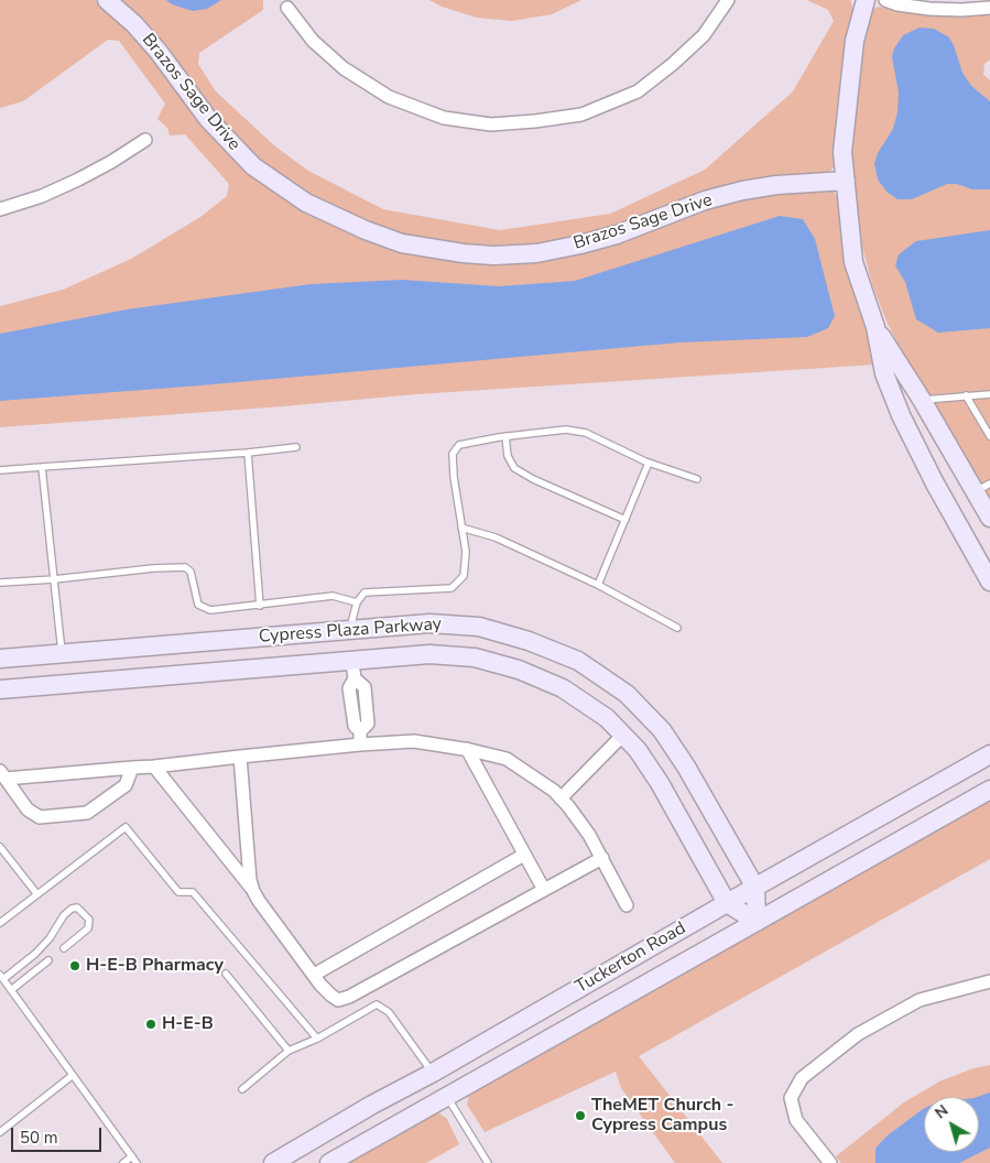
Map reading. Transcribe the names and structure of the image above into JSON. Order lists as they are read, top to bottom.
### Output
{
  "streets": {
    "street": ["Brazos Sage Drive", "Cypress Plaza Parkway", "Tuckerton Road"]
  },
  "crossings": [
    ["Cypress Plaza Parkway", "Tuckerton Road"]
  ],
  "places": ["H-E-B Pharmacy", "H-E-B", "TheMET Church - Cypress Campus"],
  "scale_bar": "50 m",
  "north": "top left"
}
